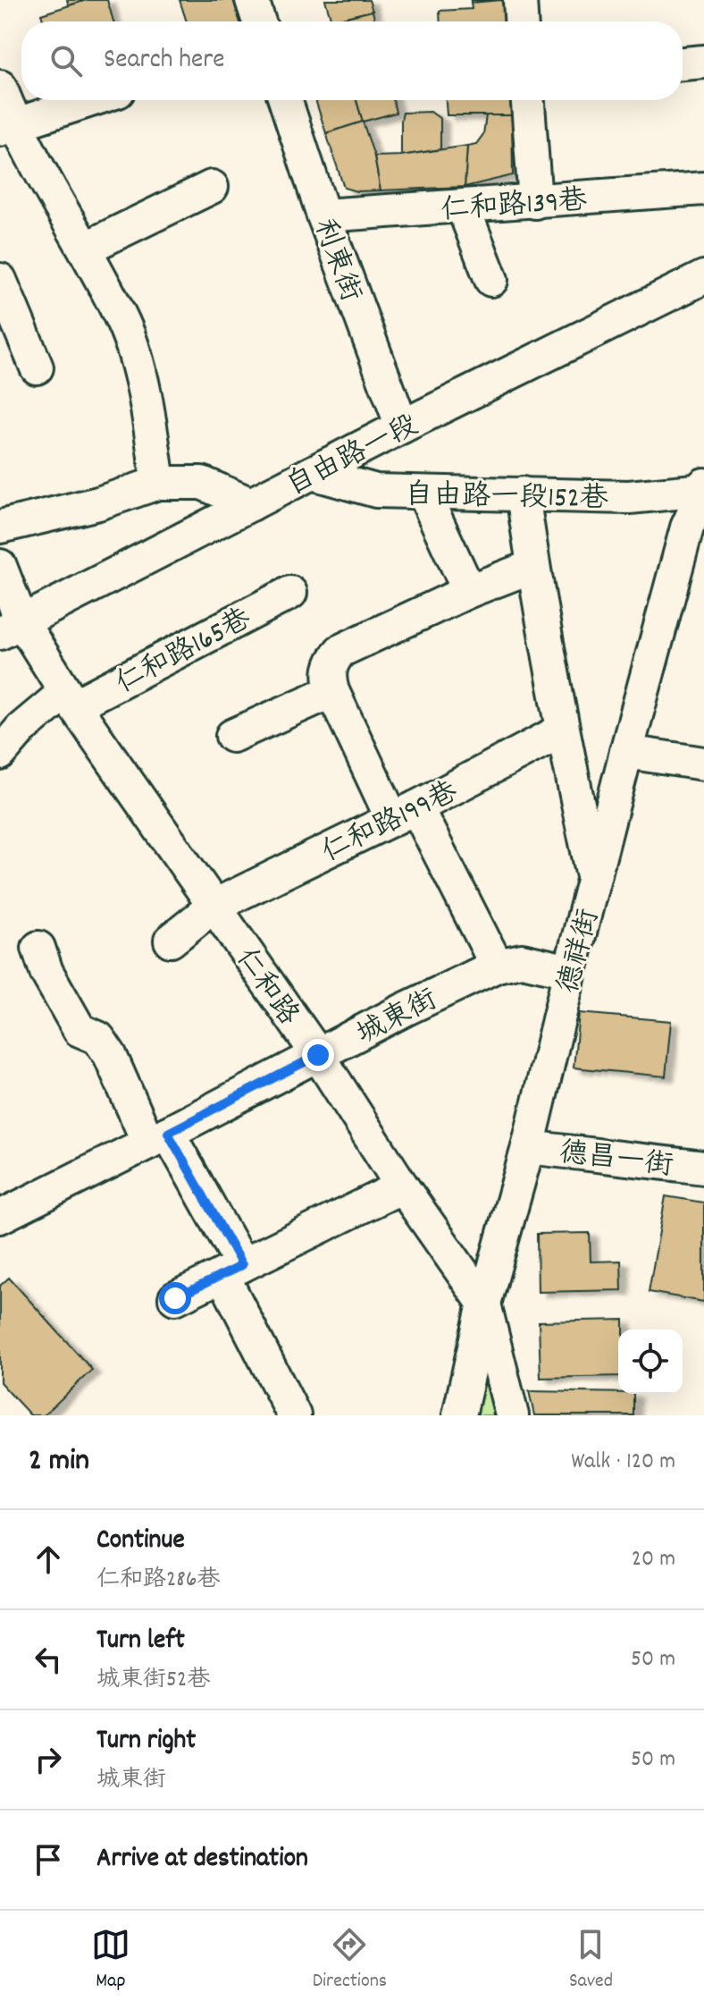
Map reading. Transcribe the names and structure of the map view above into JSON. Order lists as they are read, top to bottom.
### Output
{
  "streets": {
    "street": [
      "仁和路139巷",
      "利東街",
      "自由路一段",
      "自由路一段152巷",
      "仁和路165巷",
      "仁和路199巷",
      "德祥街",
      "仁和路",
      "城東街",
      "德昌一街"
    ]
  },
  "crossings": [
    ["仁和路139巷", "利東街"],
    ["利東街", "自由路一段"],
    ["自由路一段", "自由路一段152巷"],
    ["自由路一段", "仁和路"],
    ["自由路一段152巷", "德祥街"],
    ["仁和路165巷", "仁和路"],
    ["仁和路199巷", "仁和路"],
    ["德祥街", "仁和路"],
    ["德祥街", "城東街"],
    ["德祥街", "德昌一街"],
    ["仁和路", "城東街"]
  ],
  "page": {
    "search": "Search here",
    "heading": ["2 min", "Walk · 120 m"],
    "list": [
      ["Continue", "仁和路286巷", "20 m"],
      ["Turn left", "城東街52巷", "50 m"],
      ["Turn right", "城東街", "50 m"],
      "Arrive at destination"
    ],
    "nav": ["Map", "Directions", "Saved"]
  }
}
